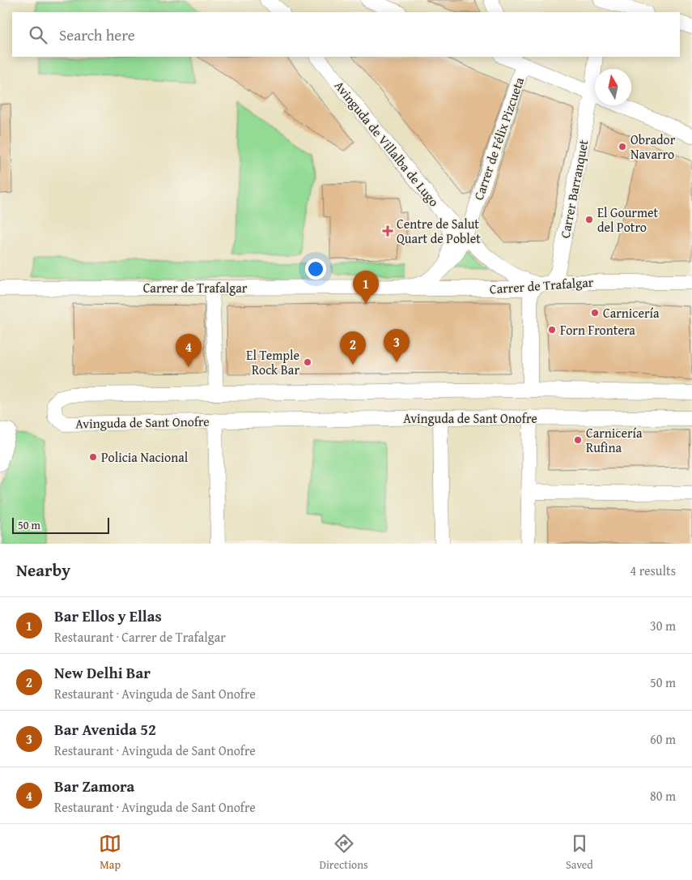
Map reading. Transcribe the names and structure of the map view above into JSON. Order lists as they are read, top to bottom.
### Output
{
  "streets": {
    "street": [
      "Carrer de Félix Pizcueta",
      "Avinguda de Villalba de Lugo",
      "Carrer Barranquet",
      "Carrer de Trafalgar",
      "Avinguda de Sant Onofre"
    ]
  },
  "crossings": [
    ["Carrer de Félix Pizcueta", "Avinguda de Villalba de Lugo"],
    ["Carrer de Félix Pizcueta", "Carrer de Trafalgar"],
    ["Avinguda de Villalba de Lugo", "Carrer de Trafalgar"],
    ["Carrer Barranquet", "Carrer de Trafalgar"]
  ],
  "places": {
    "other": [
      "Obrador Navarro",
      "El Gourmet del Potro",
      "Carnicería",
      "Forn Frontera",
      "El Temple Rock Bar",
      "Carnicería Rufina",
      "Policia Nacional"
    ],
    "health": ["Centre de Salut Quart de Poblet"]
  },
  "scale_bar": "50 m",
  "north": "top",
  "page": {
    "search": "Search here",
    "pins": [
      "1",
      "3",
      "2",
      "4"
    ],
    "scale": "50 m",
    "heading": ["Nearby", "4 results"],
    "list": [
      {
        "mark": "1",
        "name": "Bar Ellos y Ellas",
        "note": "Restaurant · Carrer de Trafalgar",
        "value": "30 m"
      },
      {
        "mark": "2",
        "name": "New Delhi Bar",
        "note": "Restaurant · Avinguda de Sant Onofre",
        "value": "50 m"
      },
      {
        "mark": "3",
        "name": "Bar Avenida 52",
        "note": "Restaurant · Avinguda de Sant Onofre",
        "value": "60 m"
      },
      {
        "mark": "4",
        "name": "Bar Zamora",
        "note": "Restaurant · Avinguda de Sant Onofre",
        "value": "80 m"
      }
    ],
    "nav": ["Map", "Directions", "Saved"]
  }
}
